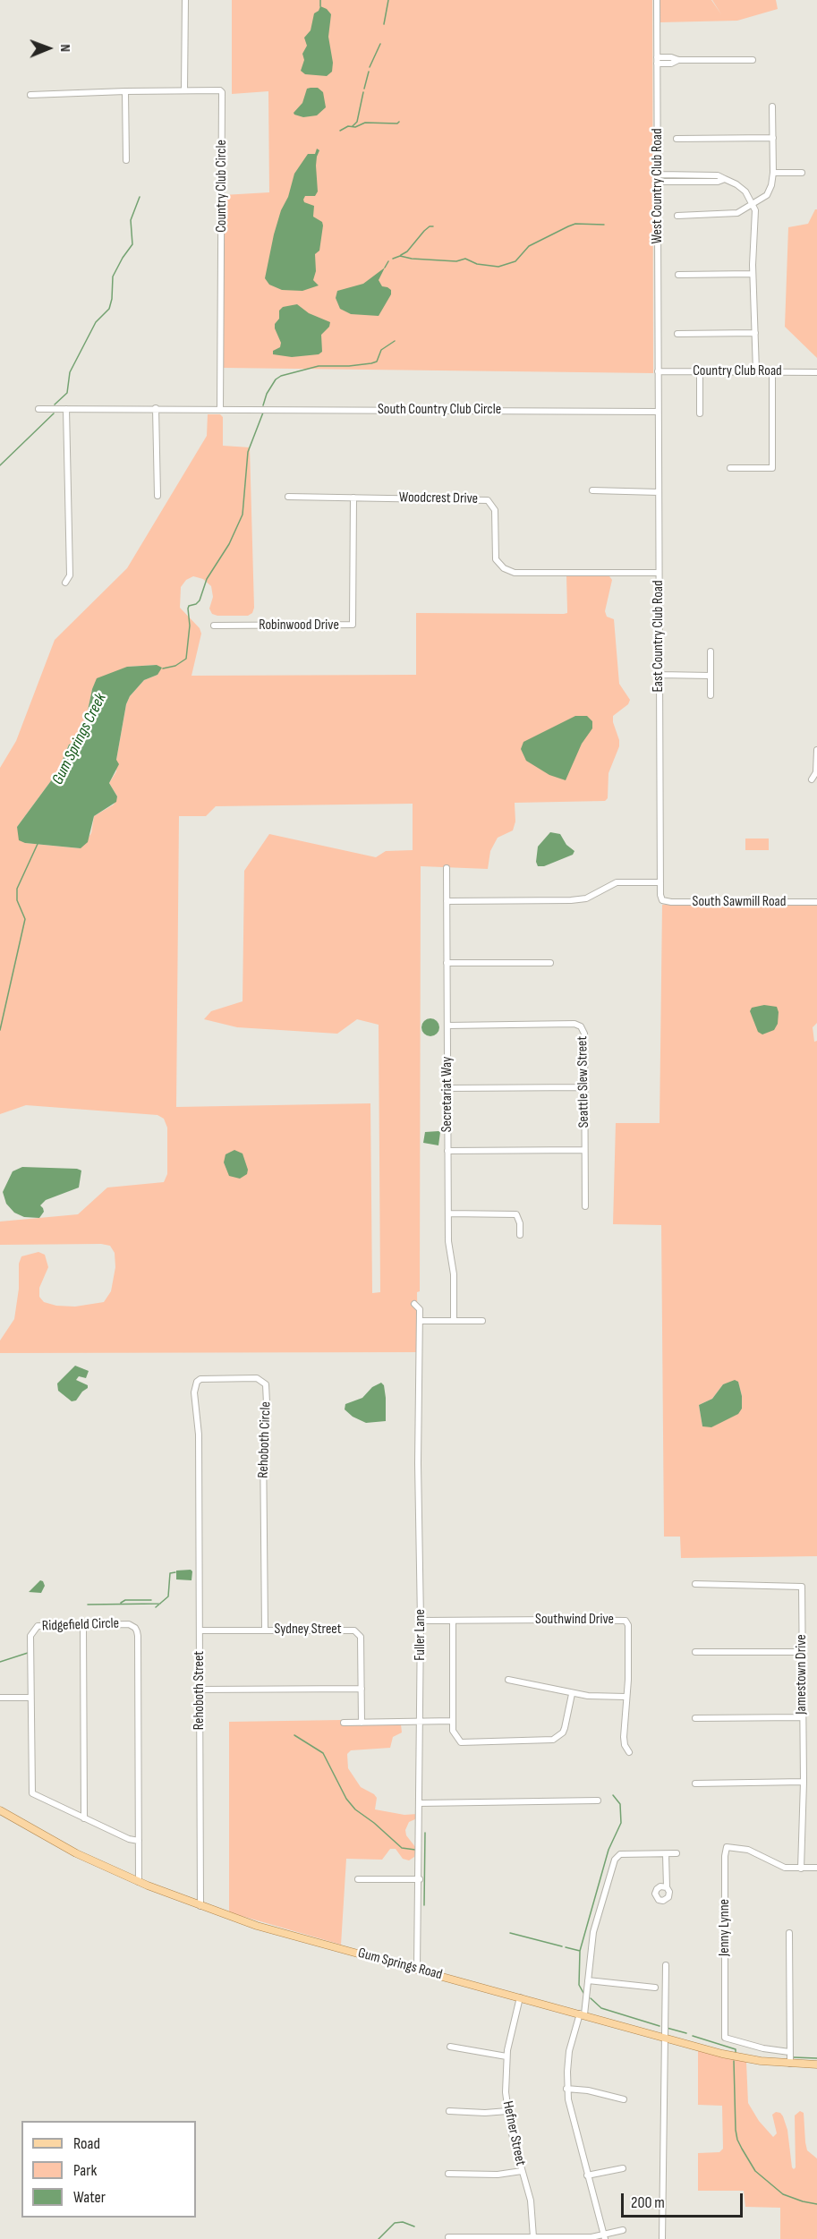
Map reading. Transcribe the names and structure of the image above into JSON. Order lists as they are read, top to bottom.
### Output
{
  "streets": {
    "main road": ["Gum Springs Road"],
    "street": [
      "Country Club Circle",
      "West Country Club Road",
      "Country Club Road",
      "South Country Club Circle",
      "Woodcrest Drive",
      "Robinwood Drive",
      "East Country Club Road",
      "South Sawmill Road",
      "Seattle Slew Street",
      "Secretariat Way",
      "Rehoboth Circle",
      "Southwind Drive",
      "Ridgefield Circle",
      "Sydney Street",
      "Fuller Lane",
      "Jamestown Drive",
      "Rehoboth Street",
      "Jenny Lynne",
      "Hefner Street"
    ]
  },
  "crossings": [
    ["Country Club Circle", "South Country Club Circle"],
    ["West Country Club Road", "Country Club Road"],
    ["West Country Club Road", "East Country Club Road"],
    ["Country Club Road", "East Country Club Road"],
    ["South Country Club Circle", "East Country Club Road"],
    ["Woodcrest Drive", "Robinwood Drive"],
    ["Woodcrest Drive", "East Country Club Road"],
    ["East Country Club Road", "South Sawmill Road"],
    ["Seattle Slew Street", "Secretariat Way"],
    ["Rehoboth Circle", "Sydney Street"],
    ["Rehoboth Circle", "Rehoboth Street"],
    ["Southwind Drive", "Fuller Lane"],
    ["Ridgefield Circle", "Gum Springs Road"],
    ["Sydney Street", "Rehoboth Street"],
    ["Fuller Lane", "Gum Springs Road"],
    ["Jamestown Drive", "Jenny Lynne"],
    ["Rehoboth Street", "Gum Springs Road"],
    ["Gum Springs Road", "Hefner Street"]
  ],
  "water": ["Gum Springs Creek"],
  "legend": ["Road", "Park", "Water"],
  "scale_bar": "200 m",
  "north": "right"
}
